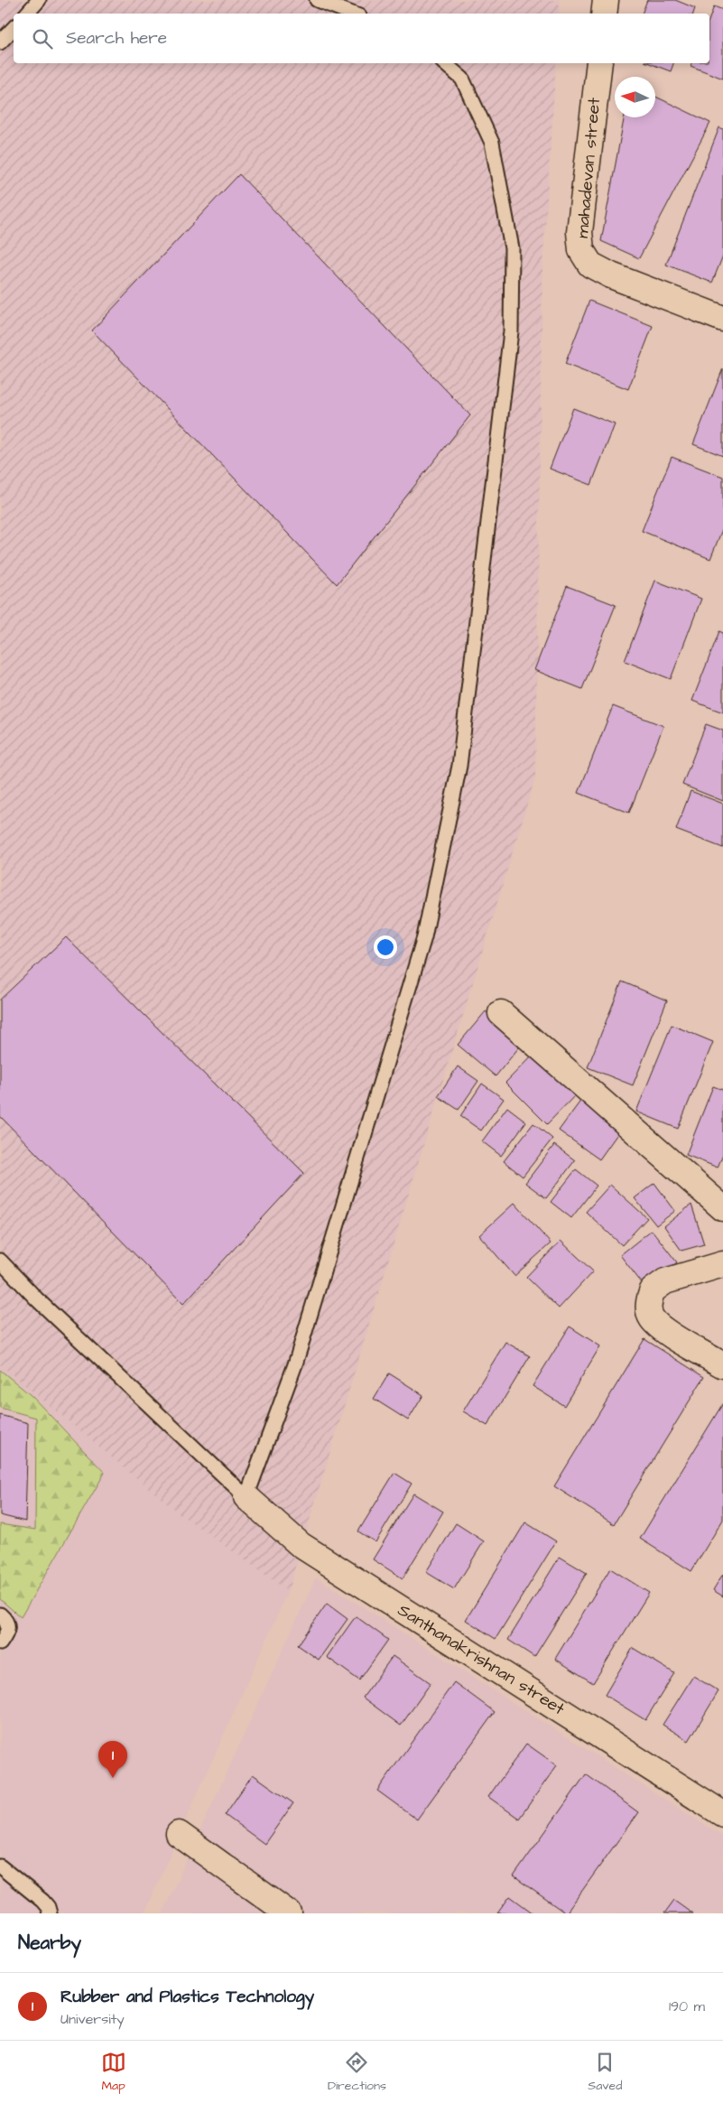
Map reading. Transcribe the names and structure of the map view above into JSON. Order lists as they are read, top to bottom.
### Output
{
  "streets": {
    "street": ["mahadevan street", "Santhanakrishnan street"]
  },
  "north": "left",
  "page": {
    "search": "Search here",
    "pins": "1",
    "heading": "Nearby",
    "list": [
      {
        "mark": "1",
        "name": "Rubber and Plastics Technology",
        "note": "University",
        "value": "190 m"
      }
    ],
    "nav": ["Map", "Directions", "Saved"]
  }
}
